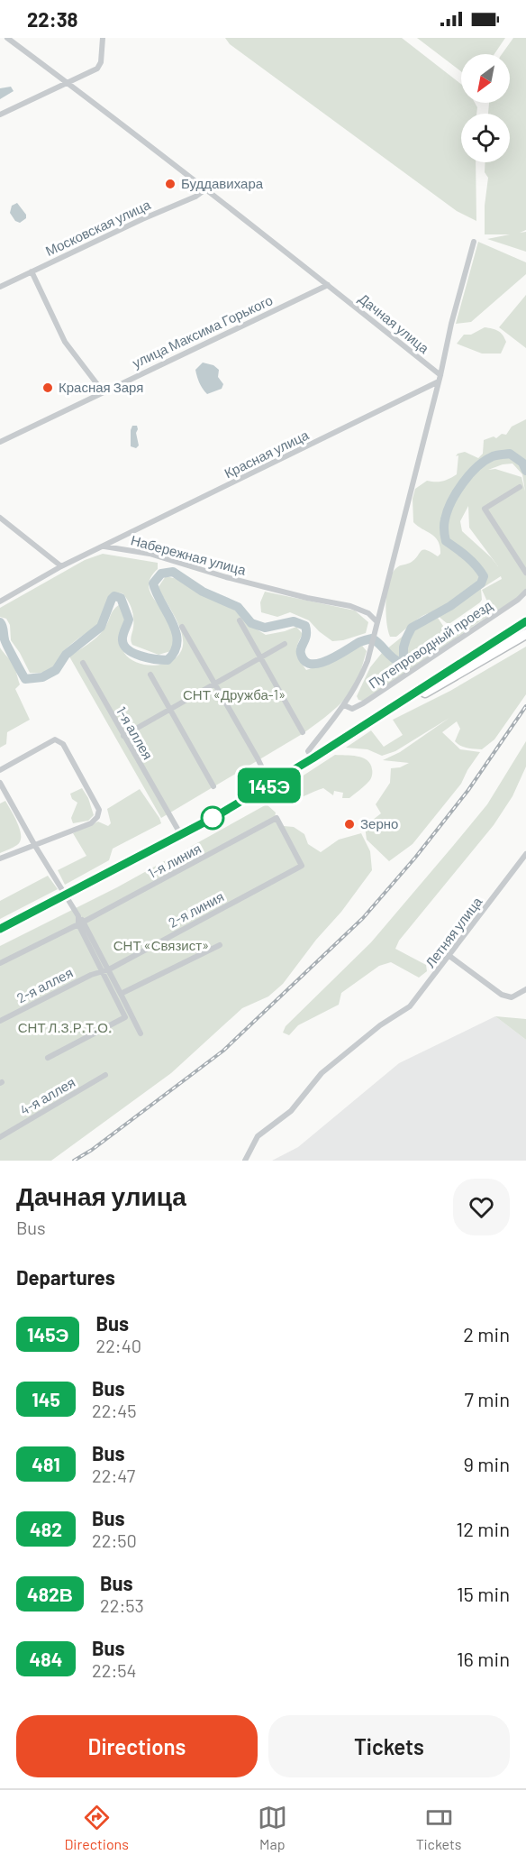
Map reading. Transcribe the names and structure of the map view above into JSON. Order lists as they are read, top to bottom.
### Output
{
  "streets": {
    "street": [
      "Московская улица",
      "Дачная улица",
      "улица Максима Горького",
      "Красная улица",
      "Набережная улица",
      "Путепроводный проезд",
      "1-я аллея",
      "1-я линия",
      "2-я линия",
      "Летняя улица",
      "2-я аллея",
      "4-я аллея"
    ]
  },
  "crossings": [
    ["Московская улица", "Дачная улица"],
    ["Дачная улица", "улица Максима Горького"],
    ["Дачная улица", "Красная улица"],
    ["Красная улица", "Набережная улица"],
    ["1-я линия", "2-я линия"],
    ["2-я линия", "2-я аллея"]
  ],
  "parks": ["СНТ «Дружба-1»", "СНТ «Связист»", "СНТ Л.З.Р.Т.О."],
  "places": ["Буддавихара", "Красная Заря", "Зерно"],
  "lines": ["bus line 145Э"],
  "north": "bottom left",
  "page": {
    "status": "22:38",
    "on_map": "145Э",
    "heading": [
      ["Дачная улица", "Bus"],
      "Departures"
    ],
    "list": [
      {
        "mark": "145Э",
        "name": "Bus",
        "note": "22:40",
        "value": "2 min"
      },
      {
        "mark": "145",
        "name": "Bus",
        "note": "22:45",
        "value": "7 min"
      },
      {
        "mark": "481",
        "name": "Bus",
        "note": "22:47",
        "value": "9 min"
      },
      {
        "mark": "482",
        "name": "Bus",
        "note": "22:50",
        "value": "12 min"
      },
      {
        "mark": "482В",
        "name": "Bus",
        "note": "22:53",
        "value": "15 min"
      },
      {
        "mark": "484",
        "name": "Bus",
        "note": "22:54",
        "value": "16 min"
      }
    ],
    "buttons": ["Directions", "Tickets"],
    "tabs": ["Directions", "Map", "Tickets"]
  }
}
